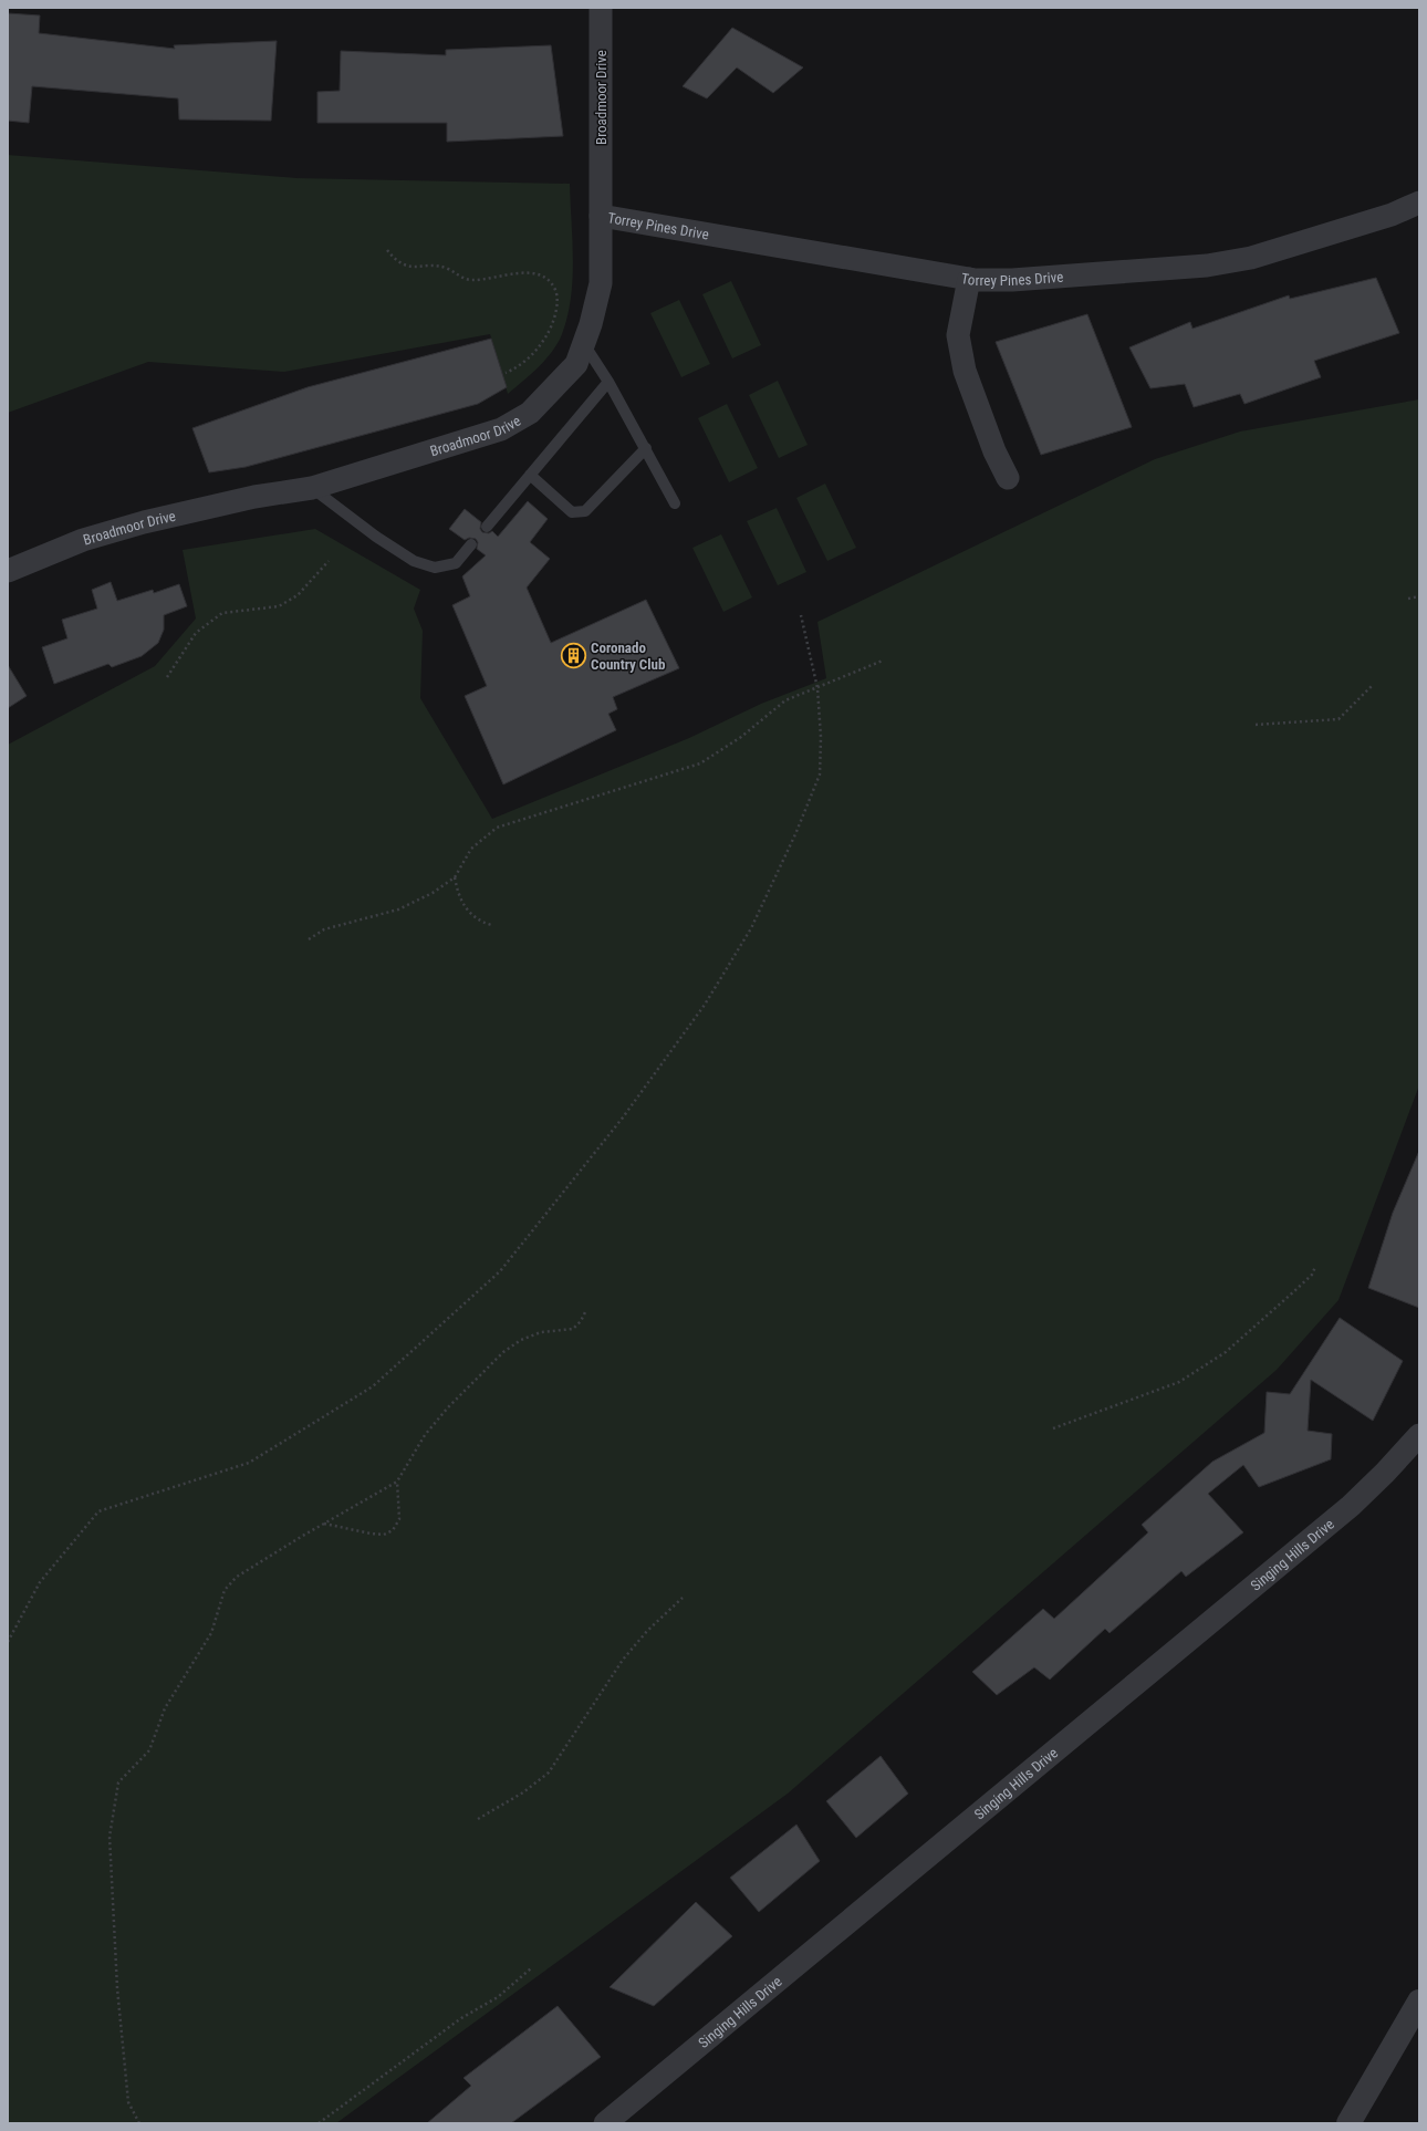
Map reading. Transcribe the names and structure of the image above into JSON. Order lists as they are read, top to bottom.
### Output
{
  "streets": {
    "street": ["Broadmoor Drive", "Torrey Pines Drive", "Singing Hills Drive"]
  },
  "crossings": [
    ["Broadmoor Drive", "Torrey Pines Drive"]
  ],
  "places": {
    "building": ["Coronado Country Club"]
  }
}
